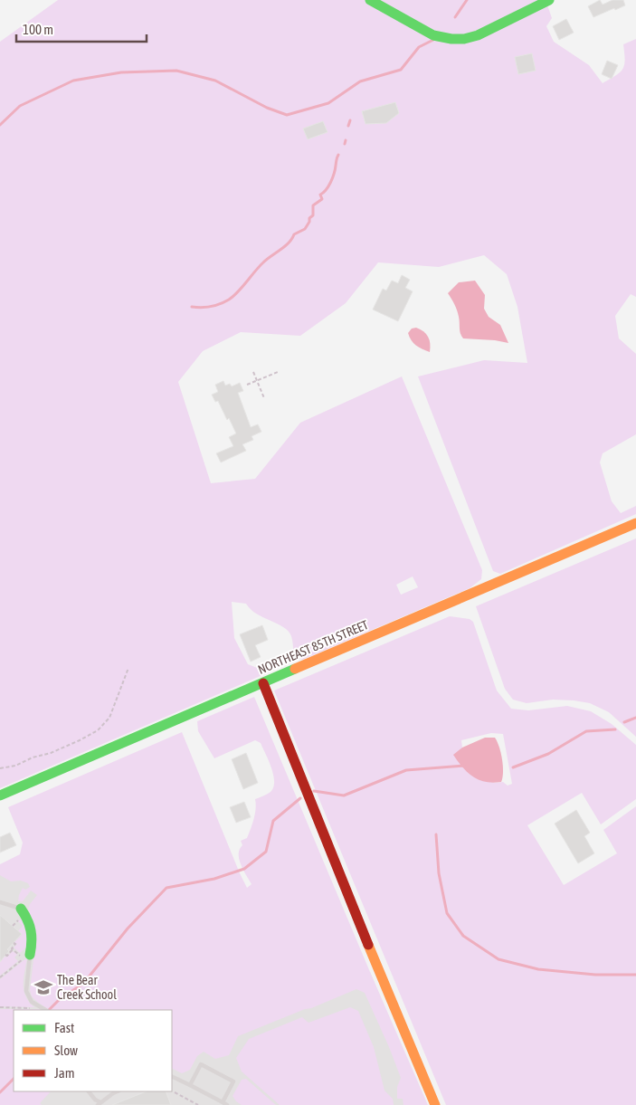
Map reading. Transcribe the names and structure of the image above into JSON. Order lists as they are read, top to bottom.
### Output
{
  "streets": {
    "street": ["NORTHEAST 85TH STREET"]
  },
  "places": {
    "school or university": ["The Bear Creek School"]
  },
  "legend": ["Fast", "Slow", "Jam"],
  "scale_bar": "100 m"
}
